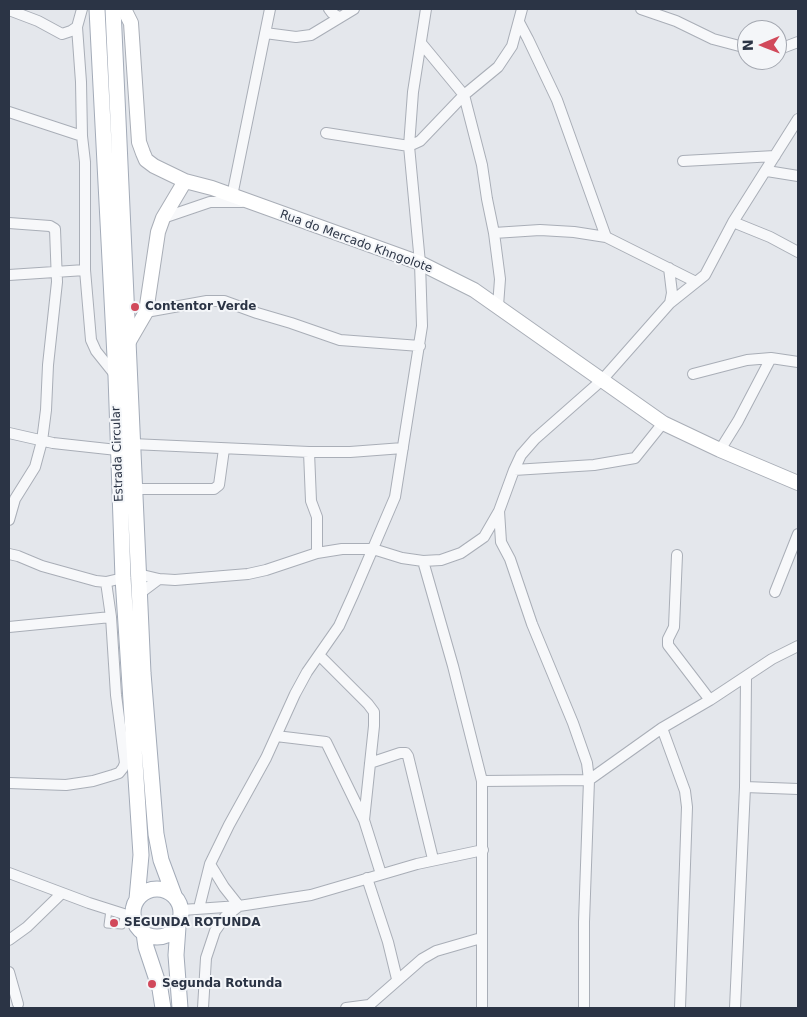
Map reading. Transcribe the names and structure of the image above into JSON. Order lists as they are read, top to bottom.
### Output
{
  "streets": {
    "main road": ["Estrada Circular"],
    "street": ["Rua do Mercado Khngolote"]
  },
  "places": ["Contentor Verde", "SEGUNDA ROTUNDA", "Segunda Rotunda"],
  "north": "left"
}
